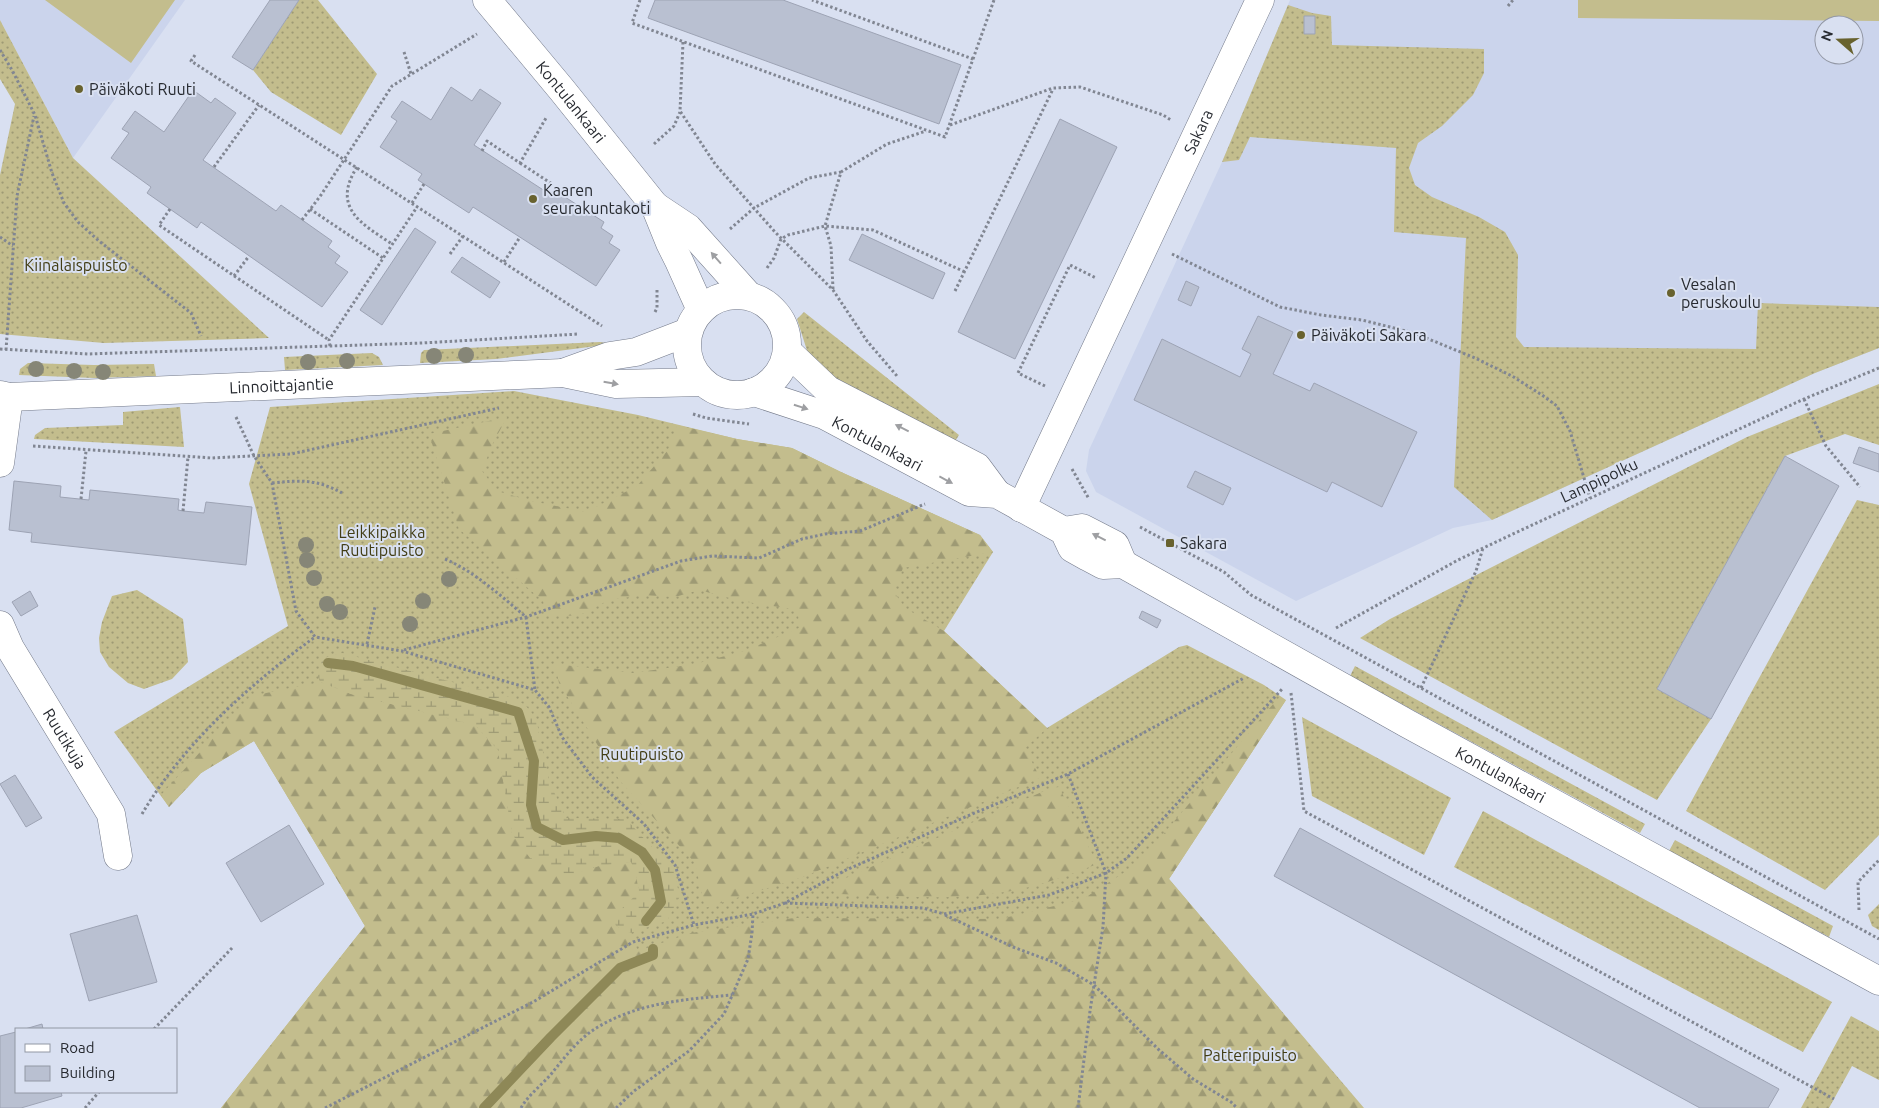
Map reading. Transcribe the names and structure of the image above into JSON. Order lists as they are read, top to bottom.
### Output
{
  "streets": {
    "main road": [
      "Kontulankaari",
      "Sakara",
      "Linnoittajantie",
      "Ruutikuja"
    ],
    "path": ["Lampipolku"]
  },
  "crossings": [
    ["Kontulankaari", "Sakara"],
    ["Kontulankaari", "Linnoittajantie"]
  ],
  "parks": [
    "Kiinalaispuisto",
    "Leikkipaikka Ruutipuisto",
    "Ruutipuisto",
    "Patteripuisto"
  ],
  "places": {
    "other": [
      "Päiväkoti Ruuti",
      "Kaaren seurakuntakoti",
      "Vesalan peruskoulu",
      "Päiväkoti Sakara"
    ],
    "transit": ["Sakara"]
  },
  "legend": ["Road", "Building"],
  "north": "left"
}
